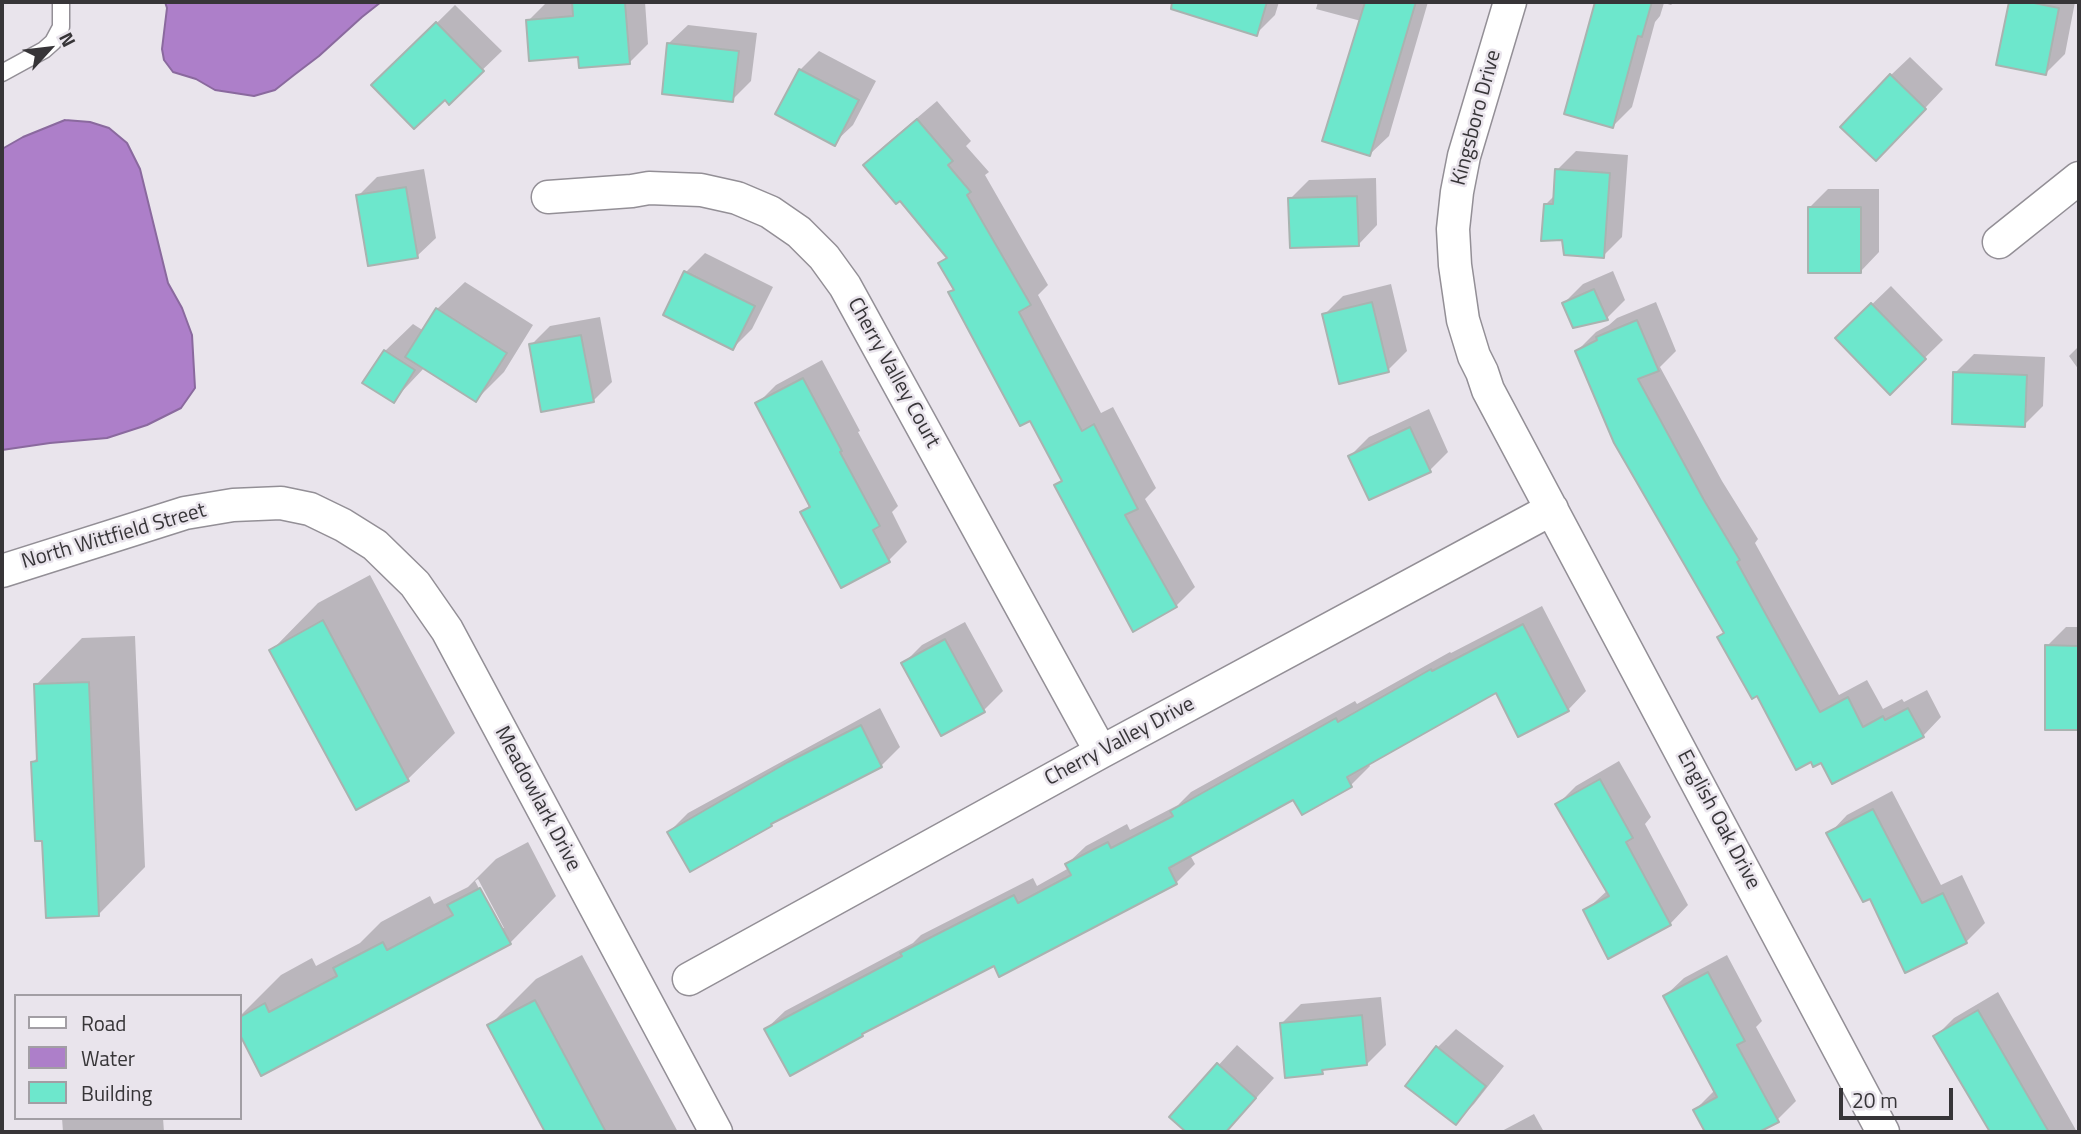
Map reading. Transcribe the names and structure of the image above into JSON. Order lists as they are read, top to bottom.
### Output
{
  "streets": {
    "street": [
      "Kingsboro Drive",
      "Cherry Valley Court",
      "North Wittfield Street",
      "Cherry Valley Drive",
      "Meadowlark Drive",
      "English Oak Drive"
    ]
  },
  "crossings": [
    ["Kingsboro Drive", "Cherry Valley Drive"],
    ["Kingsboro Drive", "English Oak Drive"],
    ["Cherry Valley Court", "Cherry Valley Drive"],
    ["North Wittfield Street", "Meadowlark Drive"],
    ["Cherry Valley Drive", "English Oak Drive"]
  ],
  "legend": ["Road", "Water", "Building"],
  "scale_bar": "20 m",
  "north": "top right"
}
